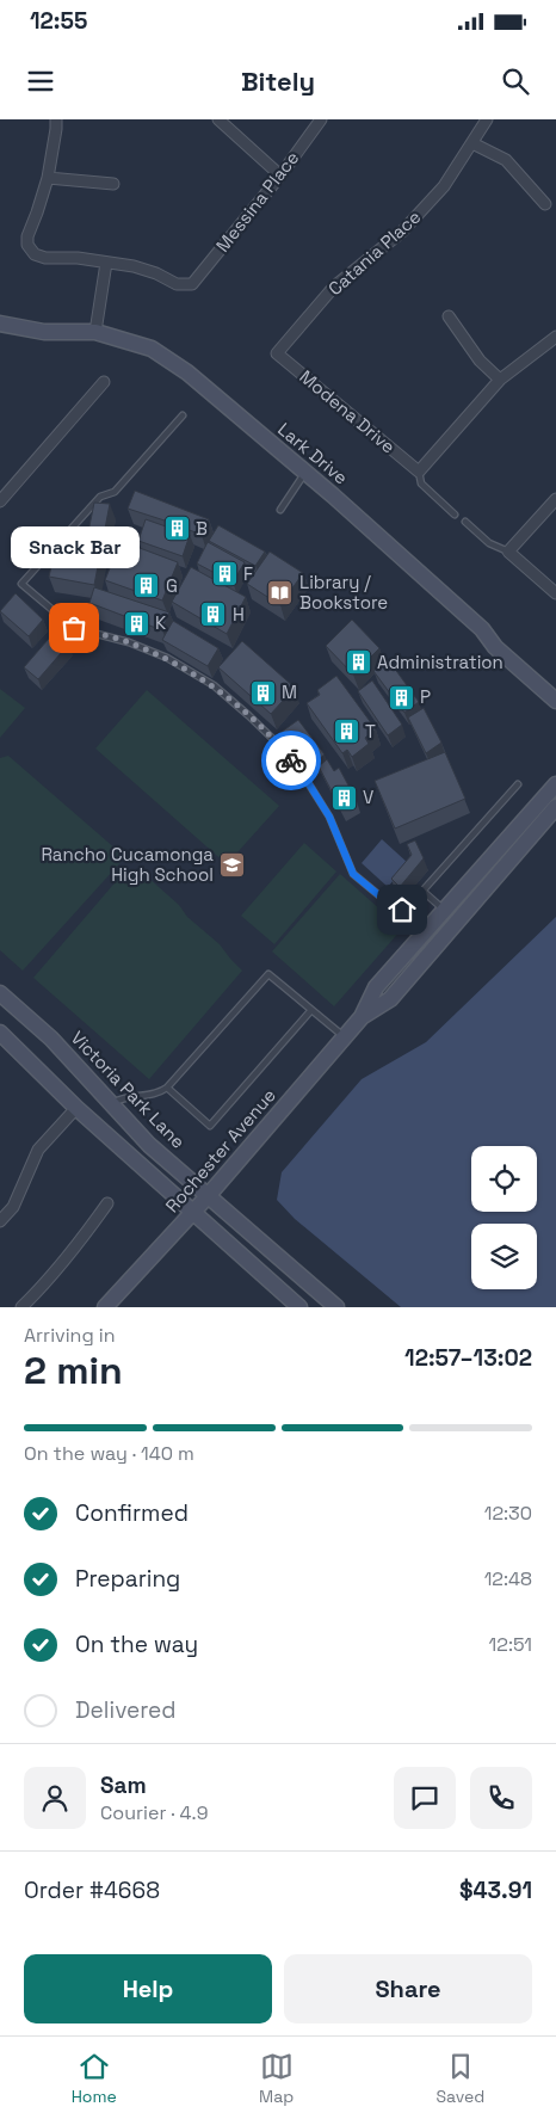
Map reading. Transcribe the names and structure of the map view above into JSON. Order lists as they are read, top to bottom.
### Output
{
  "streets": {
    "street": [
      "Messina Place",
      "Catania Place",
      "Modena Drive",
      "Lark Drive",
      "Victoria Park Lane",
      "Rochester Avenue"
    ]
  },
  "crossings": [
    ["Catania Place", "Modena Drive"],
    ["Victoria Park Lane", "Rochester Avenue"]
  ],
  "places": {
    "building": [
      "B",
      "F",
      "G",
      "H",
      "K",
      "Administration",
      "M",
      "P",
      "T",
      "V"
    ],
    "library": ["Library / Bookstore"],
    "other": ["Snack Bar"],
    "school or university": ["Rancho Cucamonga High School"]
  },
  "page": {
    "status": "12:55",
    "header": "Bitely",
    "bubble": "Snack Bar",
    "heading": ["2 min", "Arriving in", "12:57–13:02"],
    "panel": [
      "Sam",
      "Courier · 4.9",
      "Order #4668",
      "$43.91"
    ],
    "bar": "On the way · 140 m",
    "list": [
      ["Confirmed", "12:30"],
      ["Preparing", "12:48"],
      ["On the way", "12:51"],
      "Delivered"
    ],
    "buttons": ["Help", "Share"],
    "tabs": ["Home", "Map", "Saved"]
  }
}
